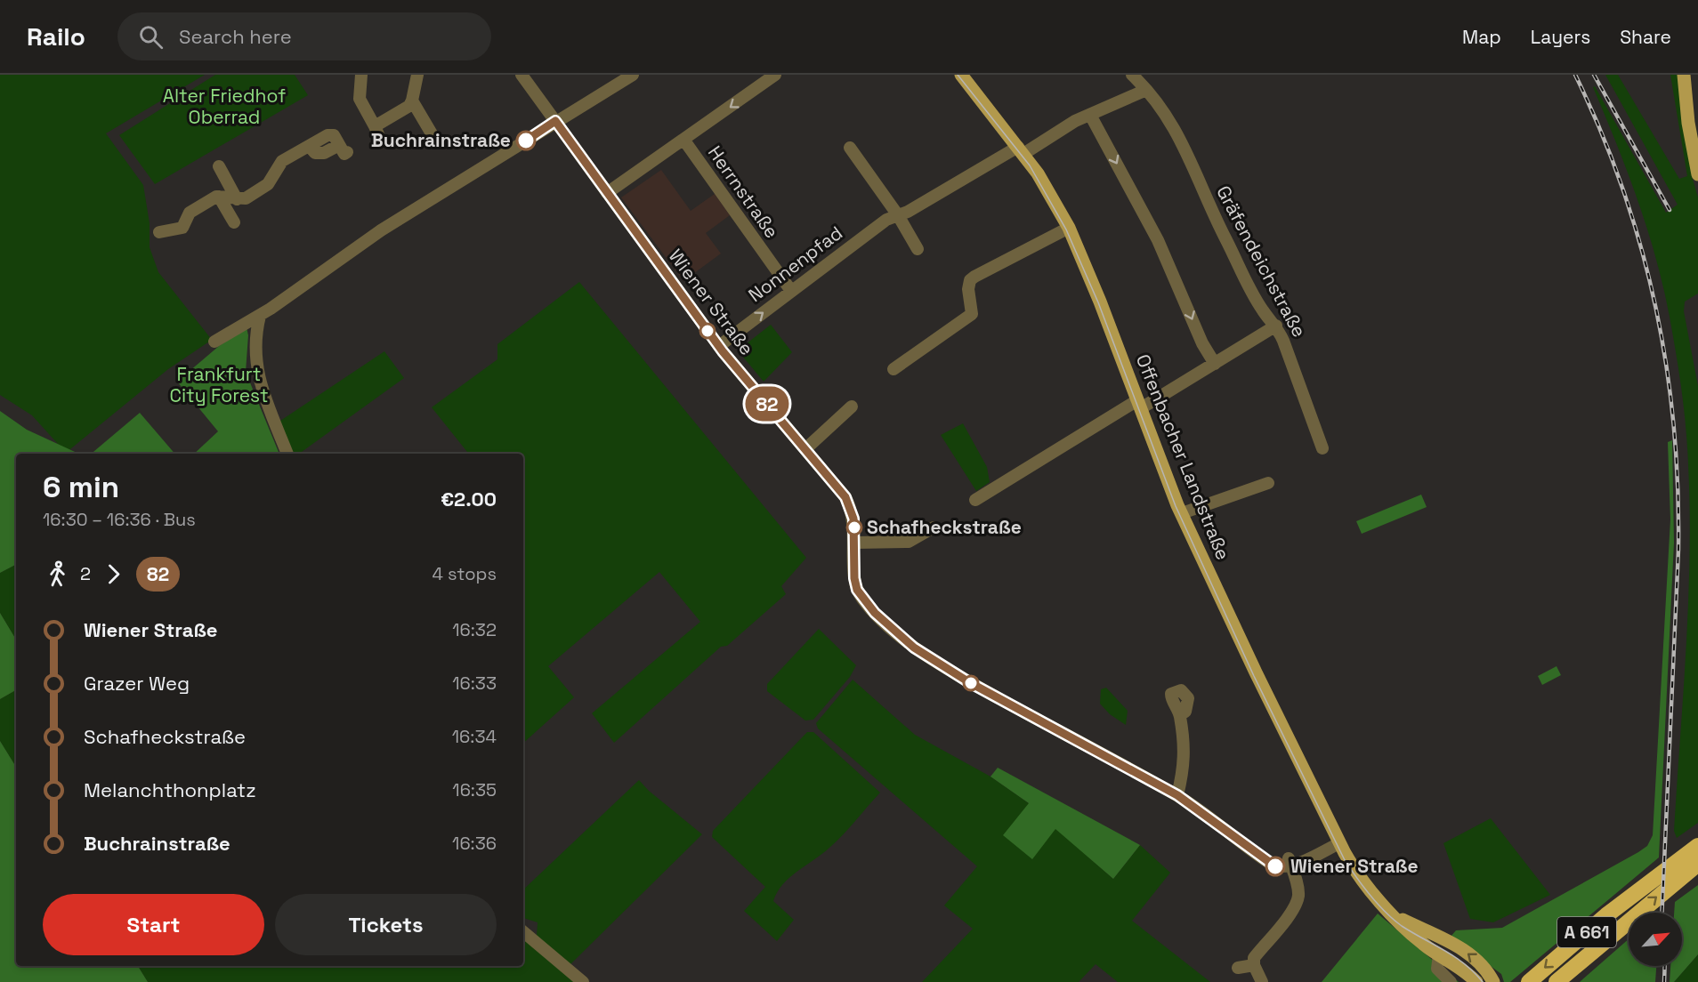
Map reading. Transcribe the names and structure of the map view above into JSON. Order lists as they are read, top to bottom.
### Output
{
  "streets": {
    "highway": ["A 661"],
    "main road": ["Offenbacher Landstraße"],
    "street": [
      "Herrnstraße",
      "Gräfendeichstraße",
      "Nonnenpfad",
      "Wiener Straße"
    ]
  },
  "crossings": [
    ["Herrnstraße", "Nonnenpfad"],
    ["Gräfendeichstraße", "Nonnenpfad"],
    ["Nonnenpfad", "Wiener Straße"],
    ["Nonnenpfad", "Offenbacher Landstraße"],
    ["Wiener Straße", "Offenbacher Landstraße"]
  ],
  "parks": ["Alter Friedhof Oberrad", "Frankfurt City Forest"],
  "places": ["Buchrainstraße", "Schafheckstraße", "Wiener Straße"],
  "lines": ["bus line 82"],
  "north": "top right",
  "page": {
    "header": "Railo",
    "search": "Search here",
    "nav": ["Map", "Layers", "Share"],
    "on_map": "82",
    "heading": ["6 min", "16:30 – 16:36 · Bus", "€2.00"],
    "legs": ["2", "82", "4 stops"],
    "list": [
      {
        "name": "Wiener Straße",
        "value": "16:32"
      },
      {
        "name": "Grazer Weg",
        "value": "16:33"
      },
      {
        "name": "Schafheckstraße",
        "value": "16:34"
      },
      {
        "name": "Melanchthonplatz",
        "value": "16:35"
      },
      {
        "name": "Buchrainstraße",
        "value": "16:36"
      }
    ],
    "buttons": ["Start", "Tickets"]
  }
}
